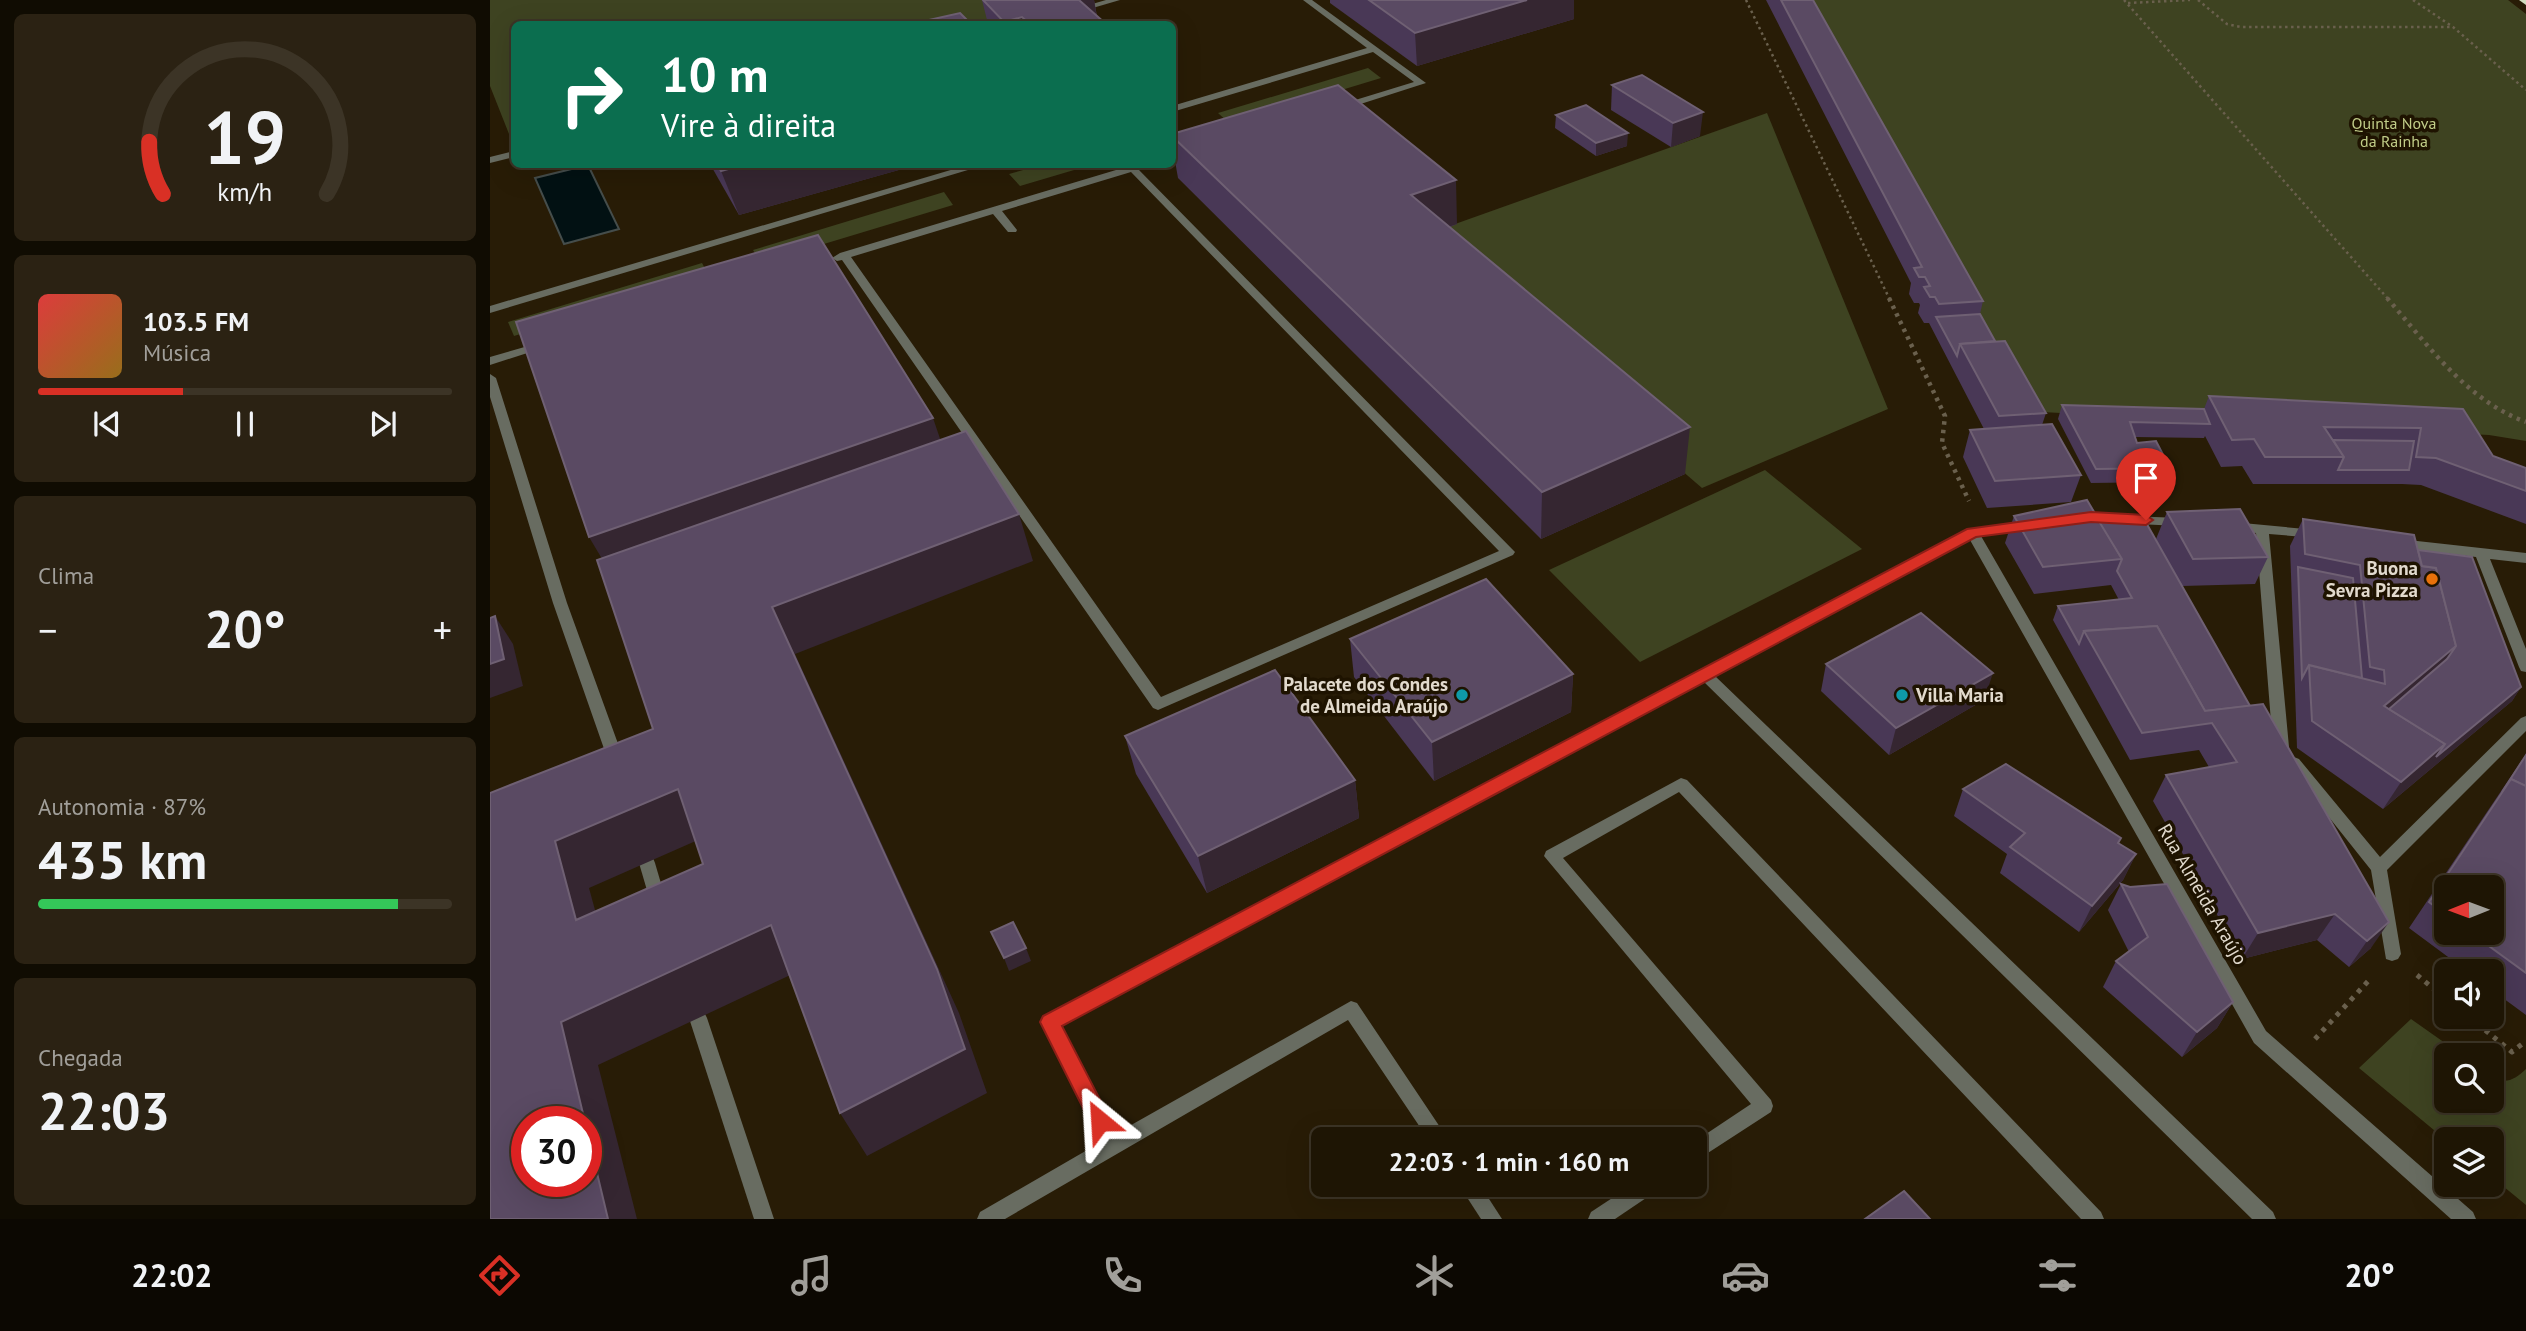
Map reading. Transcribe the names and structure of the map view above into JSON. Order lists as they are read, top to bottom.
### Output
{
  "streets": {
    "street": ["Rua Almeida Araújo"]
  },
  "parks": ["Quinta Nova da Rainha"],
  "places": ["Buona Sevra Pizza", "Palacete dos Condes de Almeida Araújo", "Villa Maria"],
  "north": "left",
  "page": {
    "turn": ["10 m", "Vire à direita"],
    "song": ["103.5 FM", "Música"],
    "tile": [
      "Clima",
      ["Autonomia · 87%", "435 km"],
      ["Chegada", "22:03"]
    ],
    "heat": ["−", "20°", "+"],
    "limit": "30",
    "trip": "22:03 · 1 min · 160 m",
    "tabs": ["22:02", "20°"],
    "gauge": ["19", "km/h"]
  }
}
